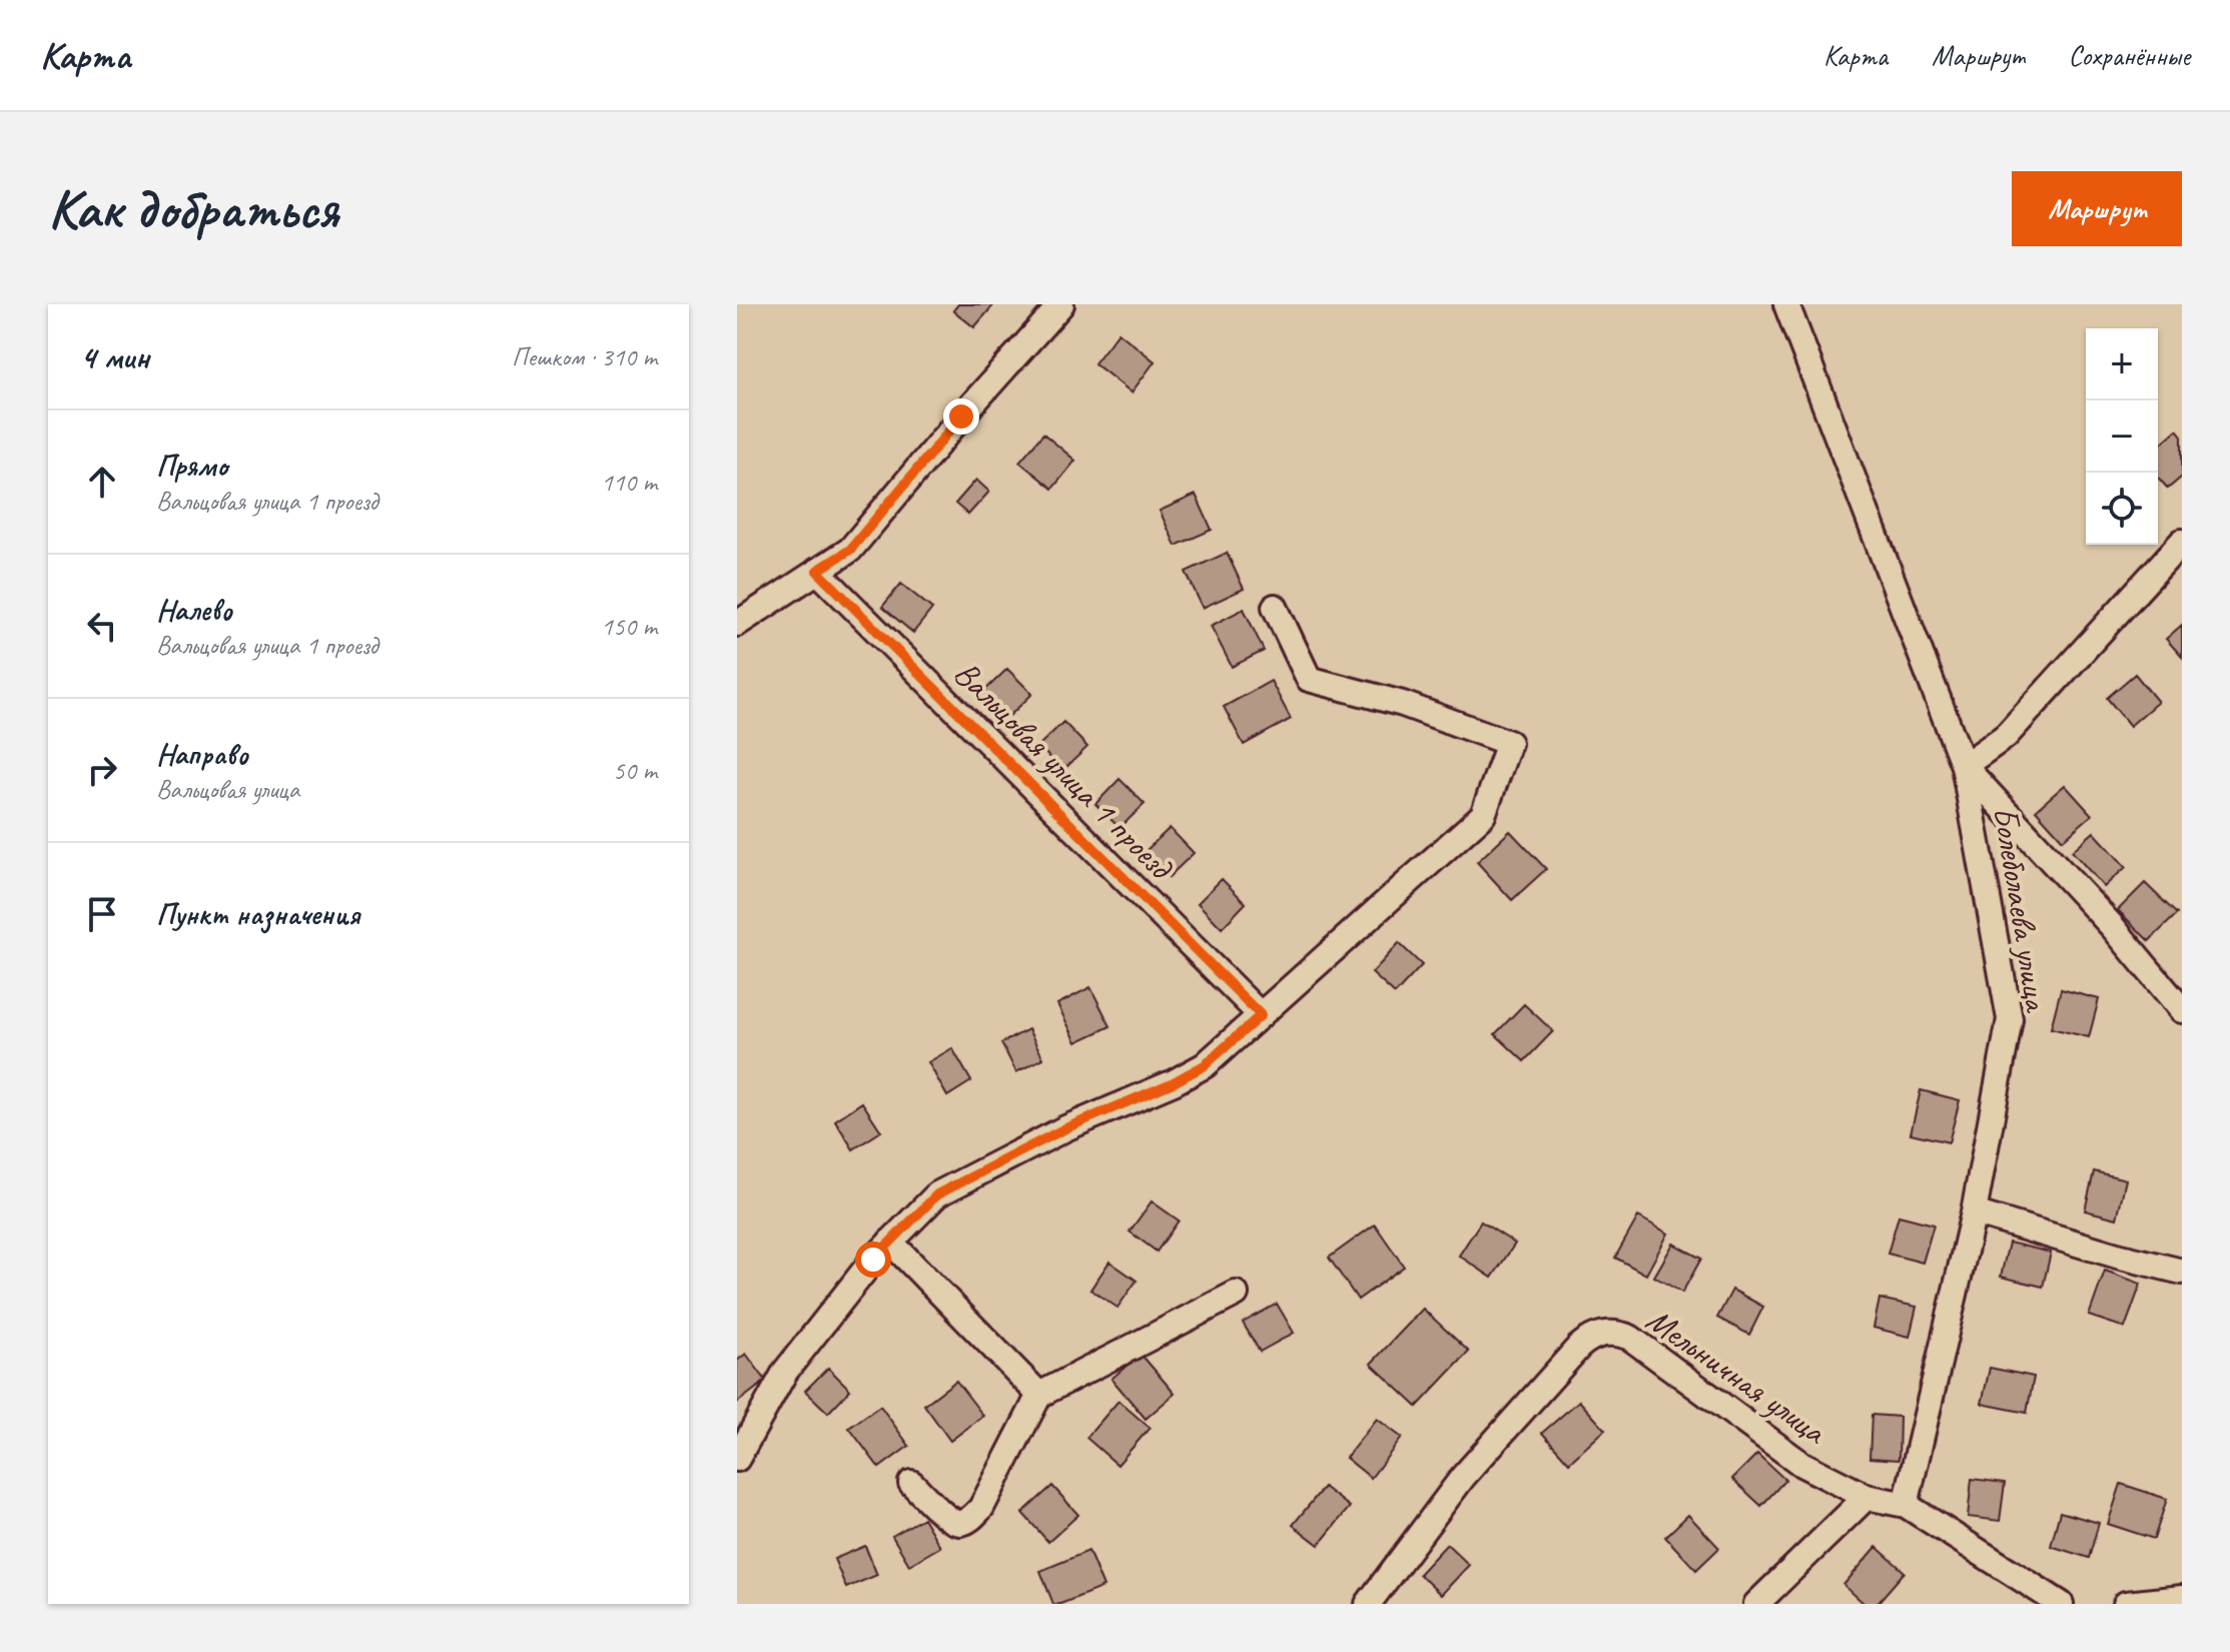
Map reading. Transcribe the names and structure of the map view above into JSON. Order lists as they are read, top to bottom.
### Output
{
  "streets": {
    "street": ["Вальцовая улица 1 проезд", "Болеболаева улица", "Мельничная улица"]
  },
  "crossings": [
    ["Болеболаева улица", "Мельничная улица"]
  ],
  "page": {
    "header": "Карта",
    "nav": ["Карта", "Маршрут", "Сохранённые"],
    "buttons": "Маршрут",
    "title": "Как добраться",
    "heading": ["4 мин", "Пешком · 310 m"],
    "map_buttons": ["+", "−"],
    "list": [
      ["Прямо", "Вальцовая улица 1 проезд", "110 m"],
      ["Налево", "Вальцовая улица 1 проезд", "150 m"],
      ["Направо", "Вальцовая улица", "50 m"],
      "Пункт назначения"
    ]
  }
}
